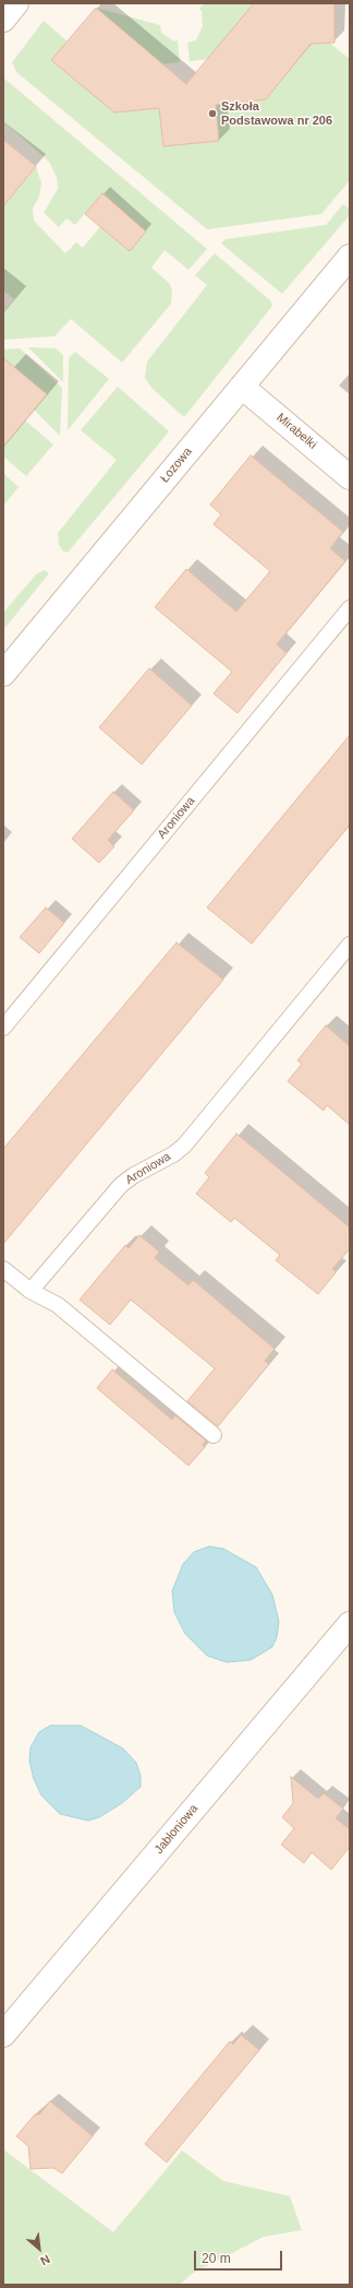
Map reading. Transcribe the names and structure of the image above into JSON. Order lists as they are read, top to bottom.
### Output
{
  "streets": {
    "street": ["Mirabelki", "Łozowa", "Jabłoniowa"],
    "lane": ["Aroniowa"]
  },
  "crossings": [
    ["Mirabelki", "Łozowa"]
  ],
  "places": ["Szkoła Podstawowa nr 206"],
  "scale_bar": "20 m",
  "north": "bottom right"
}
